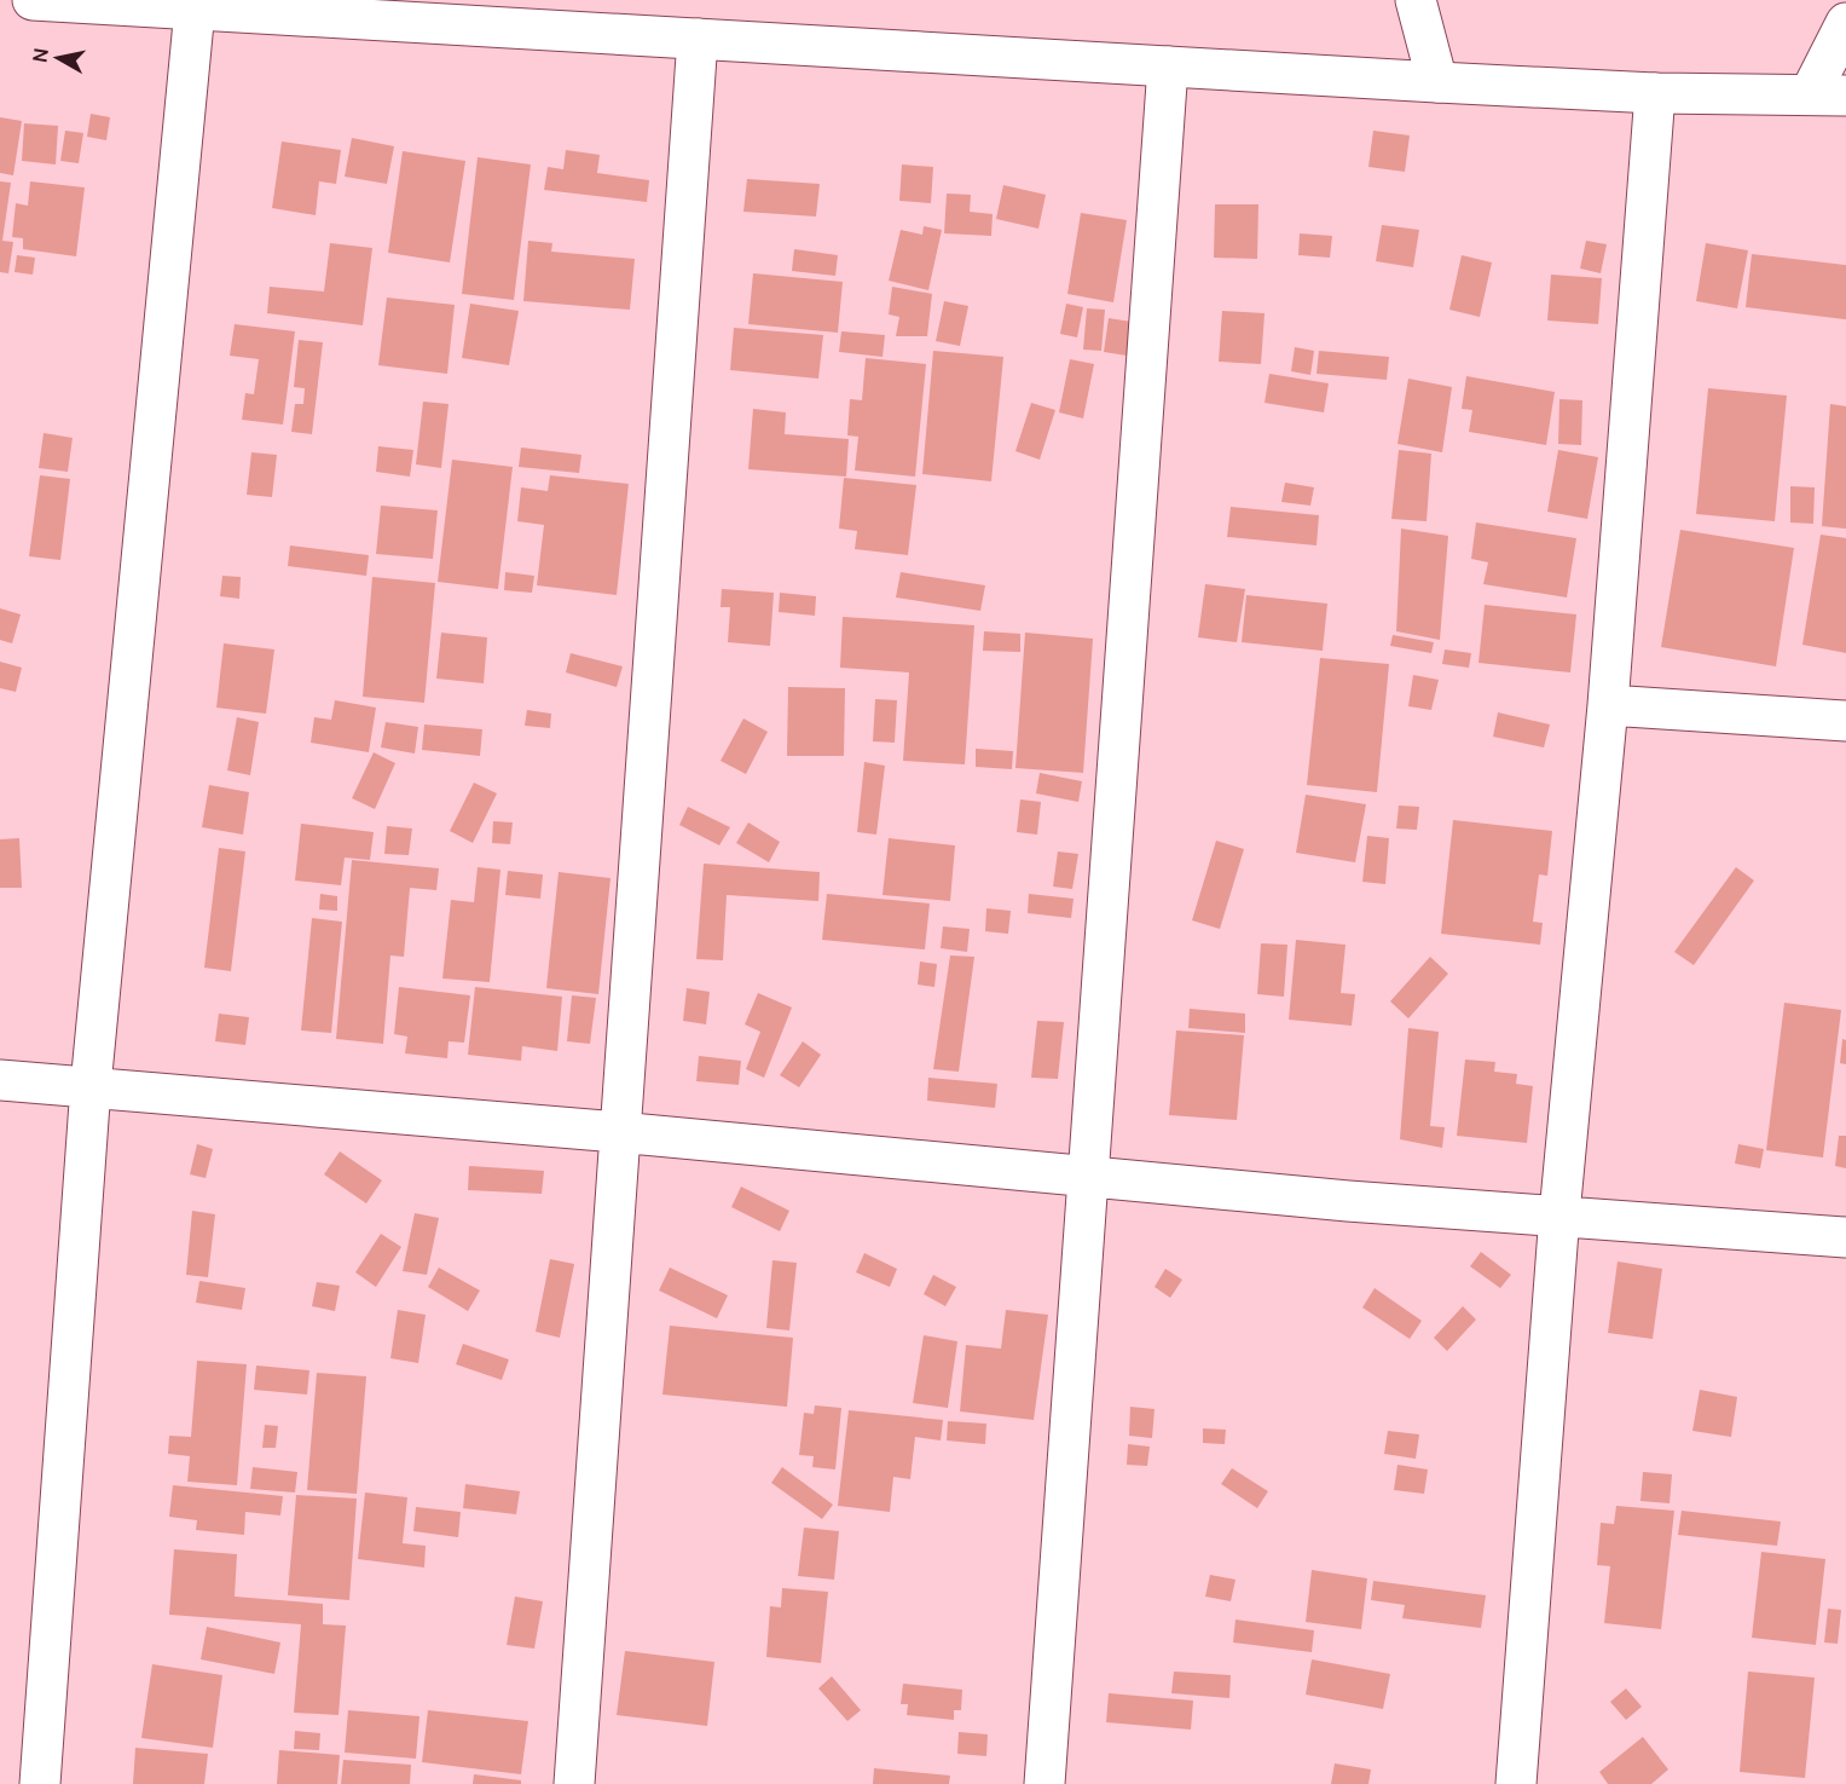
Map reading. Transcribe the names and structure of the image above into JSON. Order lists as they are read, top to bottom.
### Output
{
  "north": "left"
}
